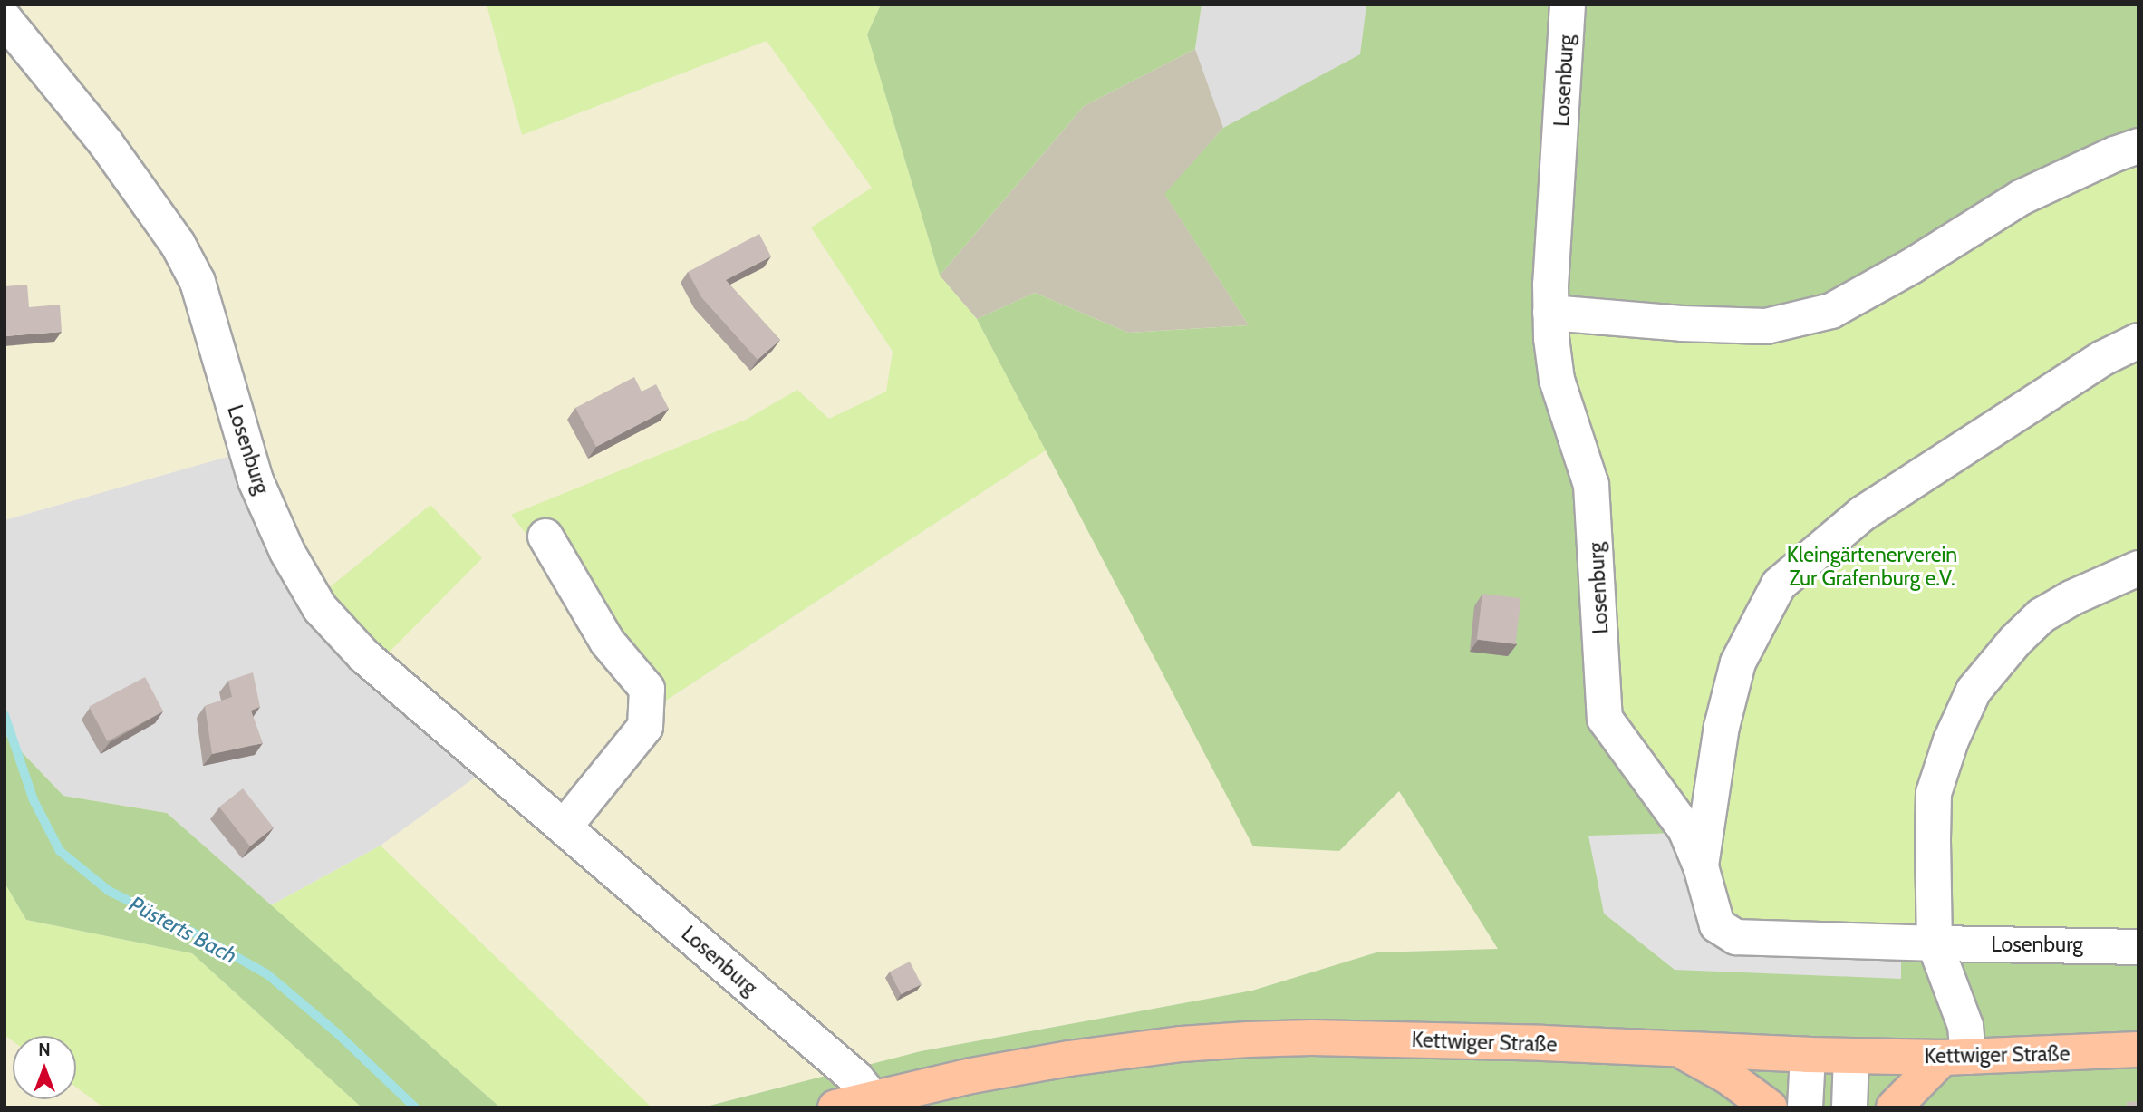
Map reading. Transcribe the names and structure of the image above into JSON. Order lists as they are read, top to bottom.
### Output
{
  "streets": {
    "main road": ["Kettwiger Straße"],
    "street": ["Losenburg"]
  },
  "crossings": [
    ["Losenburg", "Kettwiger Straße"]
  ],
  "water": ["Püsterts Bach"],
  "parks": ["Kleingärtenerverein Zur Grafenburg e.V."],
  "north": "top"
}
